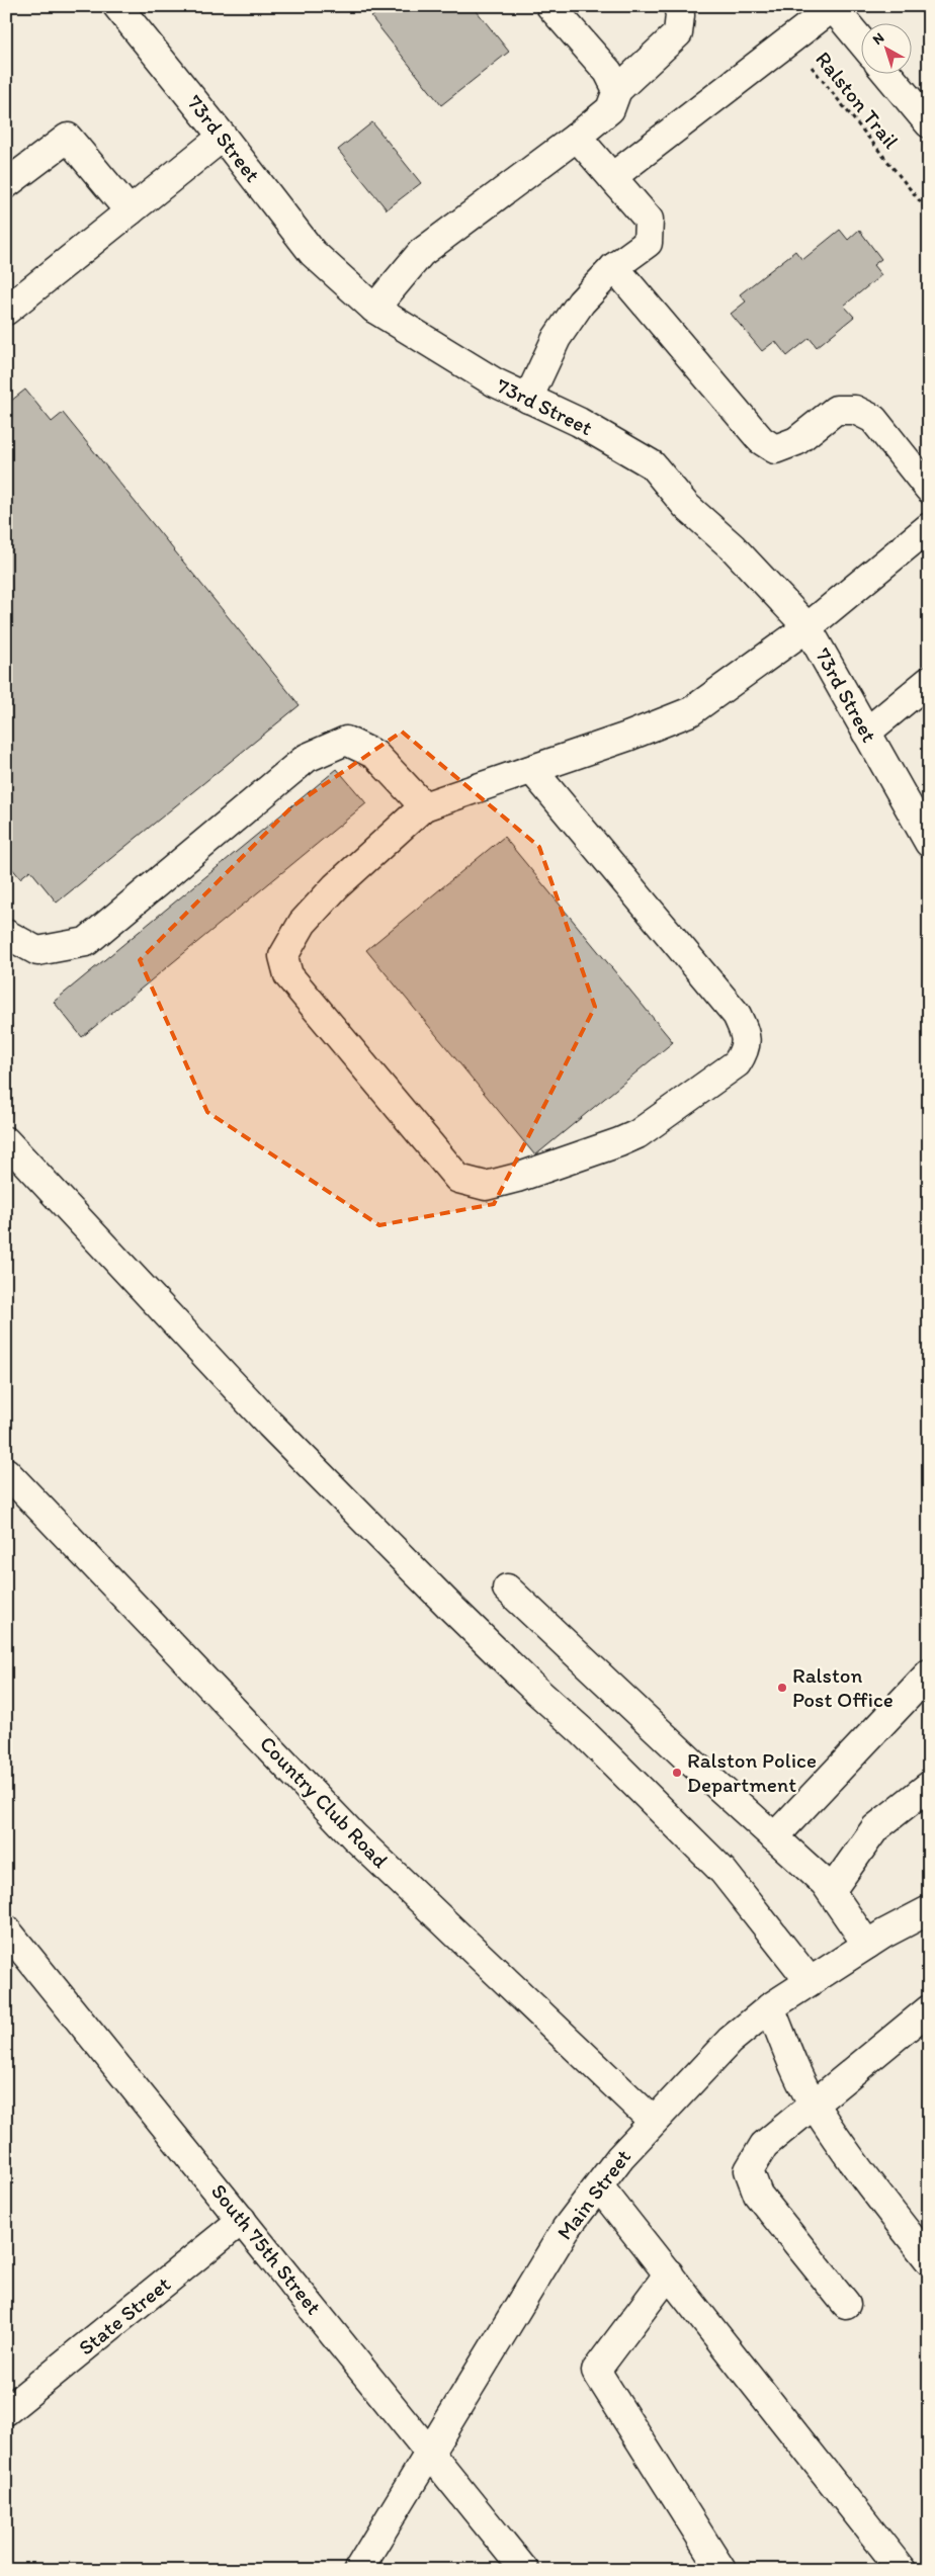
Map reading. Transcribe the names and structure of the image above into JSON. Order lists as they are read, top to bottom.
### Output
{
  "streets": {
    "street": [
      "73rd Street",
      "Country Club Road",
      "Main Street",
      "South 75th Street",
      "State Street"
    ],
    "path": ["Ralston Trail"]
  },
  "crossings": [
    ["Country Club Road", "Main Street"],
    ["Main Street", "South 75th Street"],
    ["South 75th Street", "State Street"]
  ],
  "places": ["Ralston Post Office", "Ralston Police Department"],
  "north": "top left"
}
